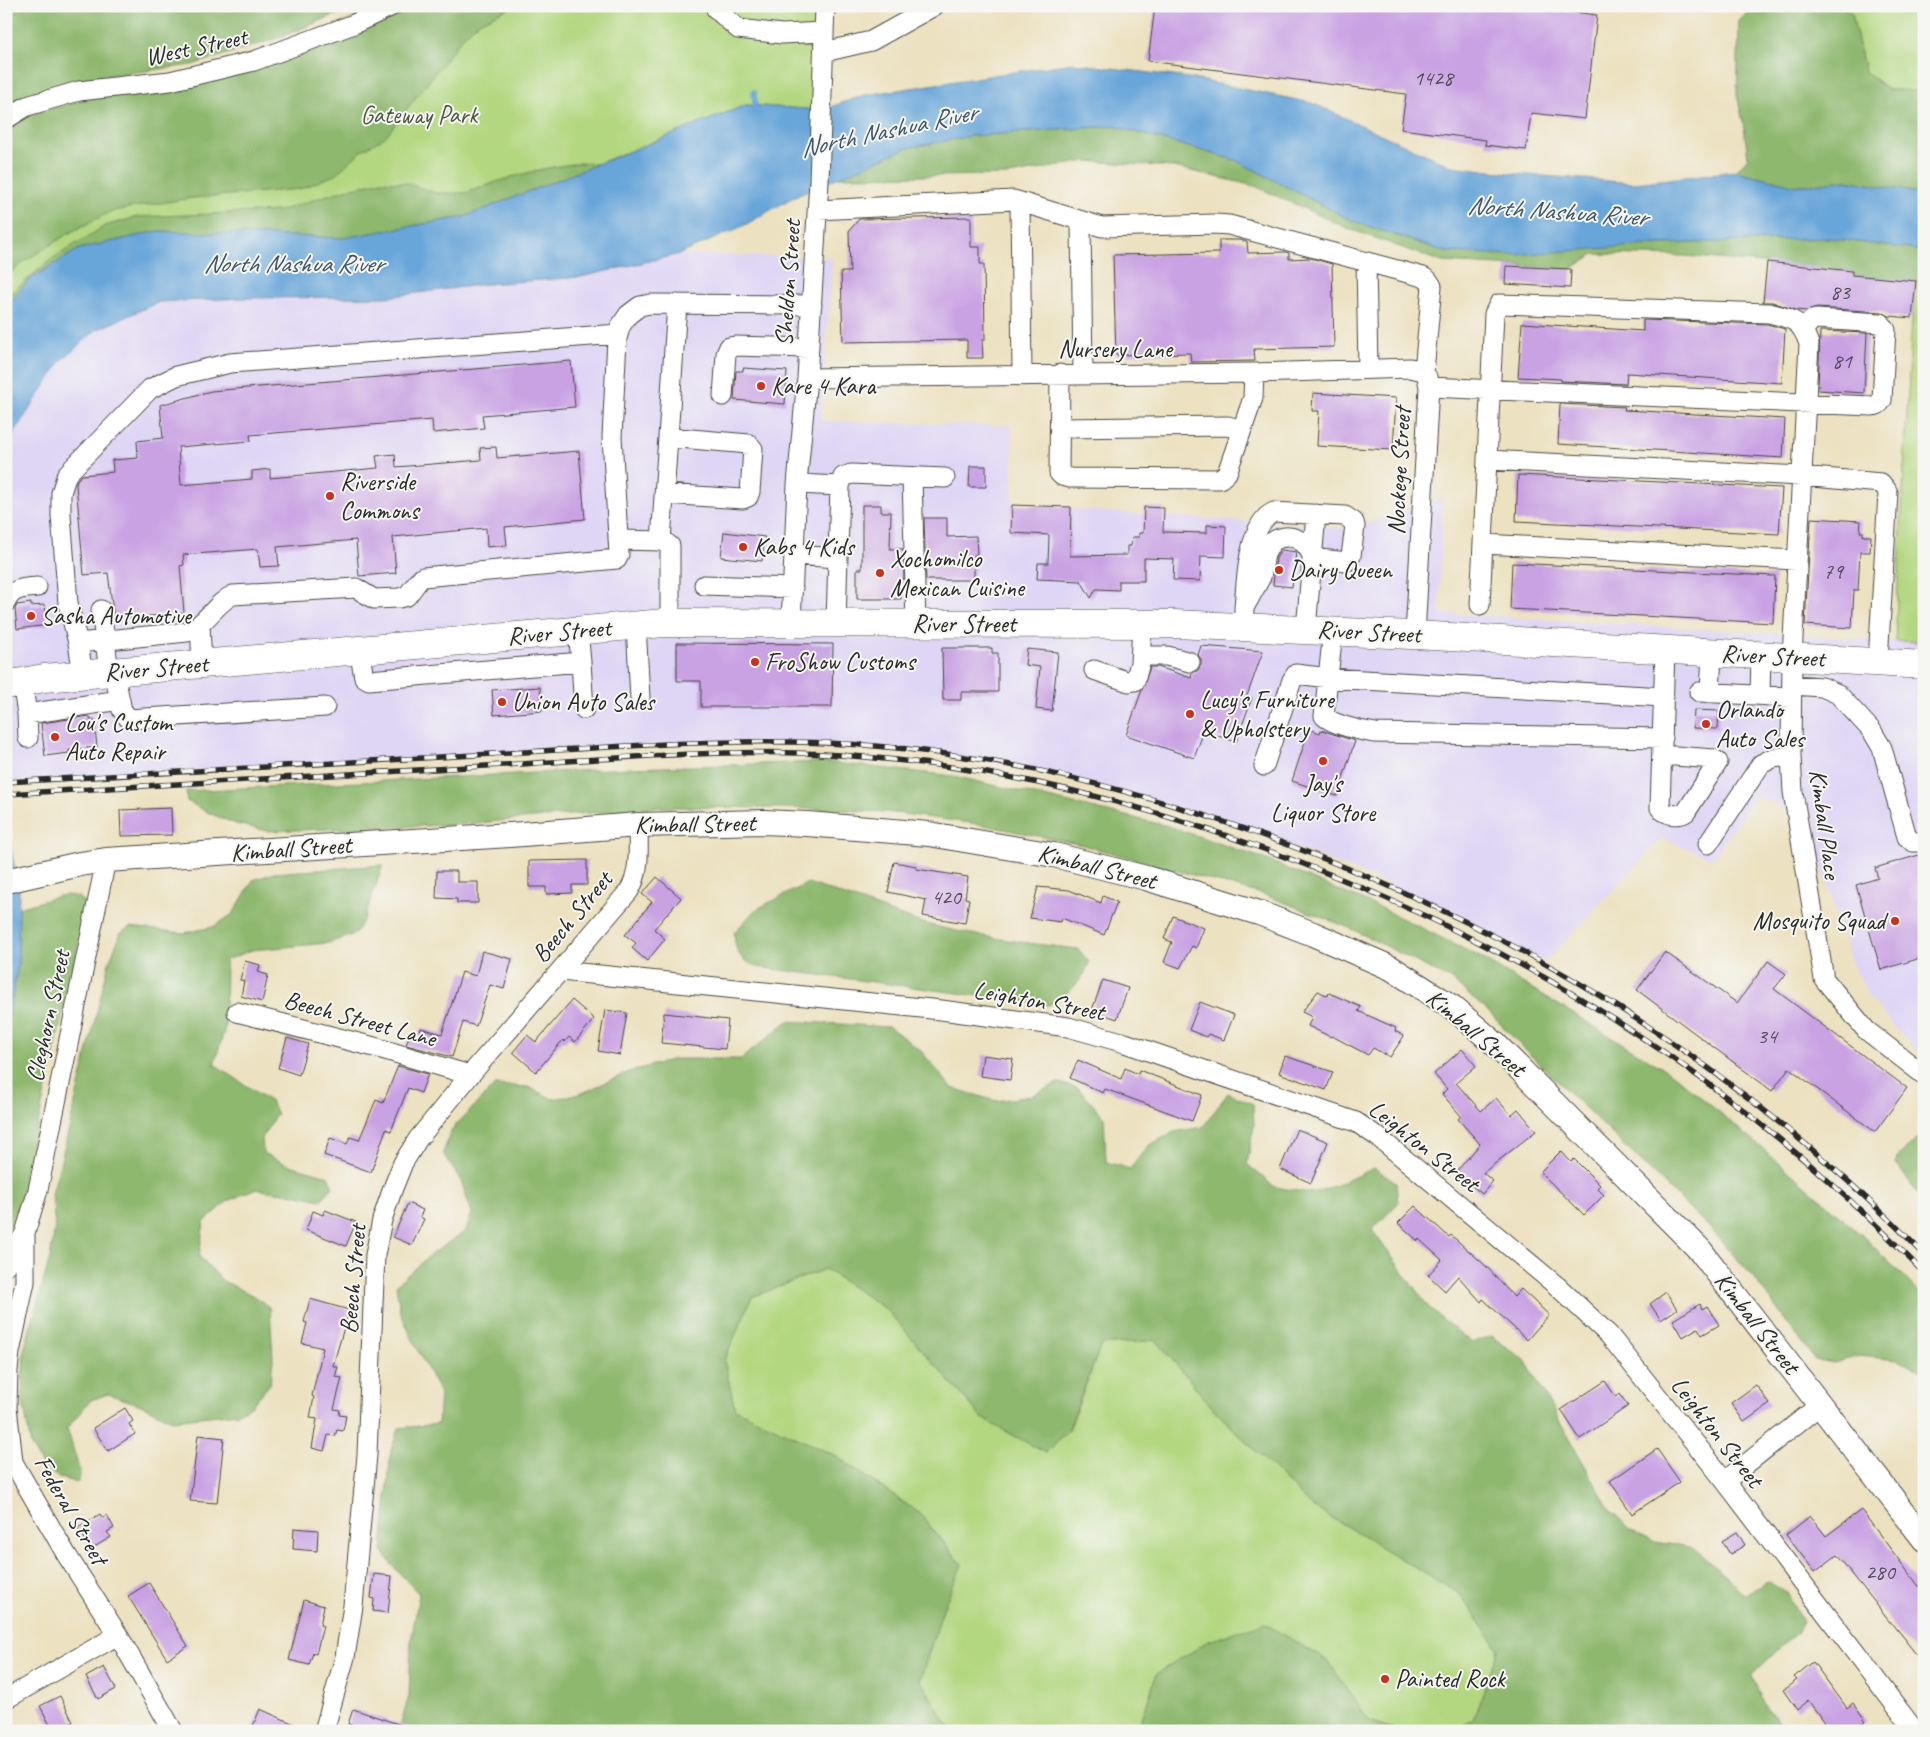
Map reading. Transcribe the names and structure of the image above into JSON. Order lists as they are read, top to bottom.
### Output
{
  "streets": {
    "highway": ["River Street"],
    "main road": ["Kimball Street"],
    "street": [
      "West Street",
      "Sheldon Street",
      "Nursery Lane",
      "Nockege Street",
      "Kimball Place",
      "Beech Street",
      "Leighton Street",
      "Cleghorn Street",
      "Beech Street Lane",
      "Federal Street"
    ]
  },
  "crossings": [
    ["Sheldon Street", "Nursery Lane"],
    ["Sheldon Street", "River Street"],
    ["Nursery Lane", "Nockege Street"],
    ["Nursery Lane", "Kimball Place"],
    ["Nockege Street", "River Street"],
    ["River Street", "Kimball Place"],
    ["Kimball Street", "Beech Street"],
    ["Kimball Street", "Cleghorn Street"],
    ["Beech Street", "Leighton Street"],
    ["Beech Street", "Beech Street Lane"],
    ["Cleghorn Street", "Federal Street"]
  ],
  "water": ["North Nashua River"],
  "parks": ["Gateway Park"],
  "places": [
    "Kare 4 Kara",
    "Riverside Commons",
    "Kabs 4 Kids",
    "Dairy Queen",
    "Xochomilco Mexican Cuisine",
    "Sasha Automotive",
    "FroShow Customs",
    "Union Auto Sales",
    "Lucy's Furniture & Upholstery",
    "Orlando Auto Sales",
    "Lou's Custom Auto Repair",
    "Jay's Liquor Store",
    "Mosquito Squad",
    "Painted Rock"
  ],
  "house_numbers": [
    "1428",
    "83",
    "81",
    "79",
    "420",
    "34",
    "280"
  ]
}
